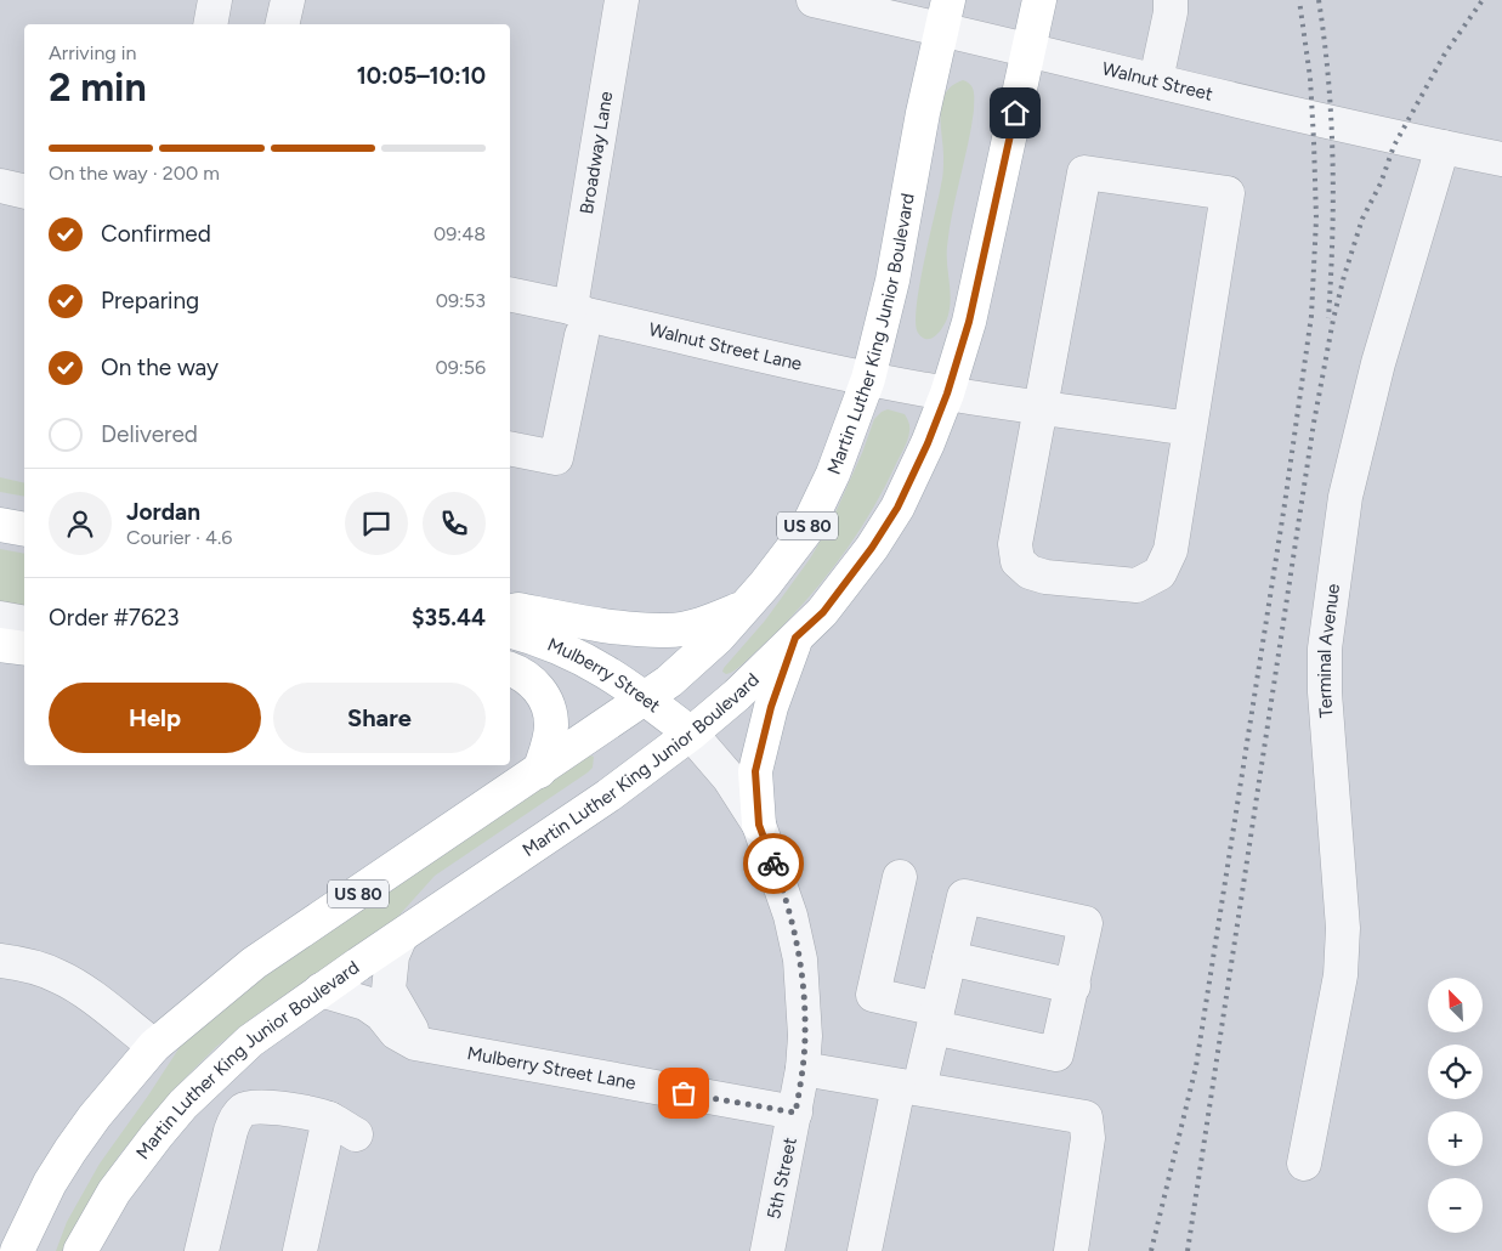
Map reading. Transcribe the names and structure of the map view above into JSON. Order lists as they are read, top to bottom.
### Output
{
  "streets": {
    "main road": ["Martin Luther King Junior Boulevard", "US 80", "Mulberry Street"],
    "street": [
      "Walnut Street",
      "Broadway Lane",
      "Walnut Street Lane",
      "Terminal Avenue",
      "Mulberry Street Lane",
      "5th Street"
    ]
  },
  "crossings": [
    ["Walnut Street", "Martin Luther King Junior Boulevard"],
    ["Walnut Street", "Terminal Avenue"],
    ["Broadway Lane", "Walnut Street Lane"],
    ["Martin Luther King Junior Boulevard", "Walnut Street Lane"],
    ["Martin Luther King Junior Boulevard", "Mulberry Street"],
    ["Martin Luther King Junior Boulevard", "Mulberry Street Lane"],
    ["Martin Luther King Junior Boulevard", "5th Street"],
    ["Mulberry Street", "5th Street"],
    ["Mulberry Street Lane", "5th Street"]
  ],
  "north": "top left",
  "page": {
    "heading": ["2 min", "Arriving in", "10:05–10:10"],
    "panel": [
      "Jordan",
      "Courier · 4.6",
      "Order #7623",
      "$35.44"
    ],
    "bar": "On the way · 200 m",
    "list": [
      ["Confirmed", "09:48"],
      ["Preparing", "09:53"],
      ["On the way", "09:56"],
      "Delivered"
    ],
    "buttons": ["Help", "Share"],
    "map_buttons": ["+", "−"]
  }
}
